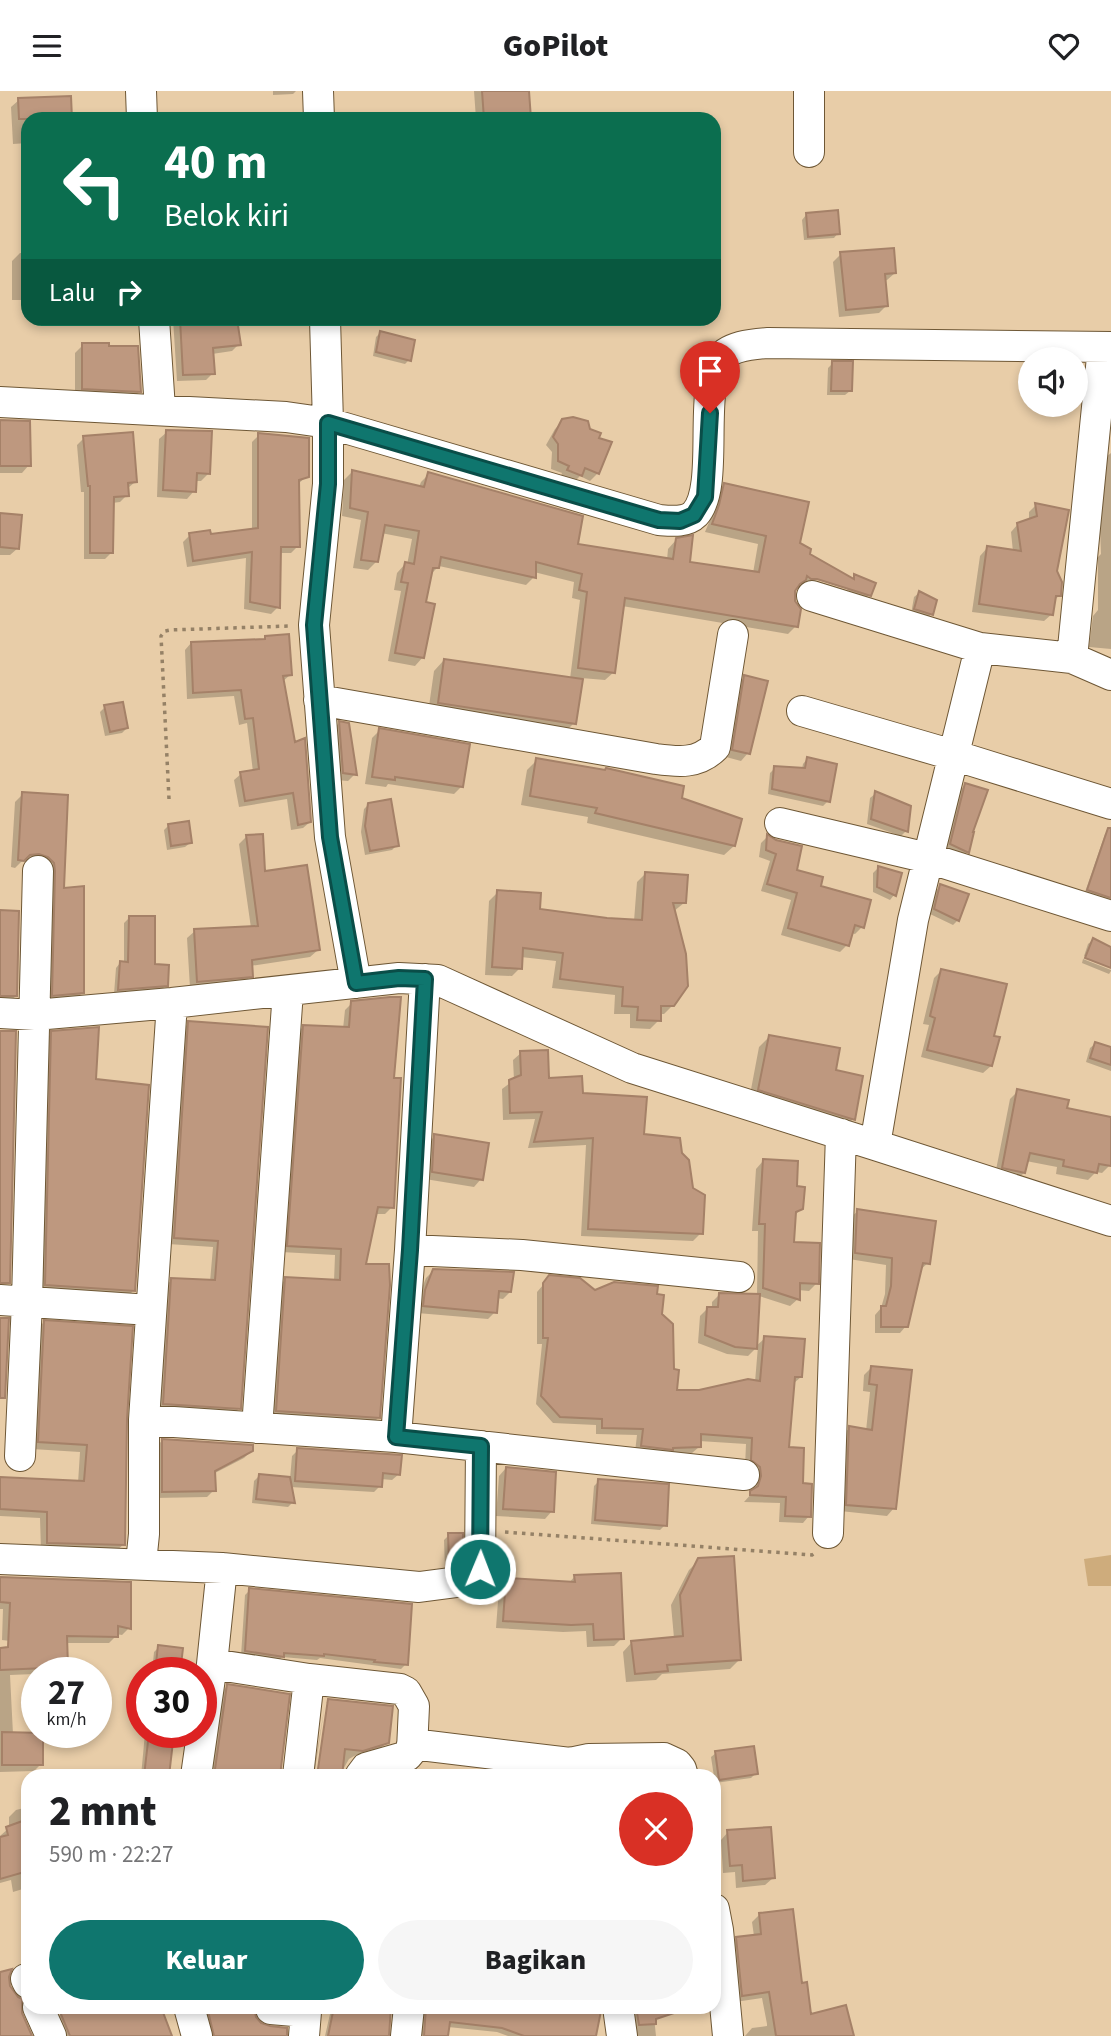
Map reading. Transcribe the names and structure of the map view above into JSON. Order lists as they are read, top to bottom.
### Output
{
  "page": {
    "header": "GoPilot",
    "turn": ["40 m", "Belok kiri"],
    "then": "Lalu",
    "speed": "27 km/h",
    "limit": "30",
    "heading": ["2 mnt", "590 m · 22:27"],
    "buttons": ["Keluar", "Bagikan"]
  }
}
